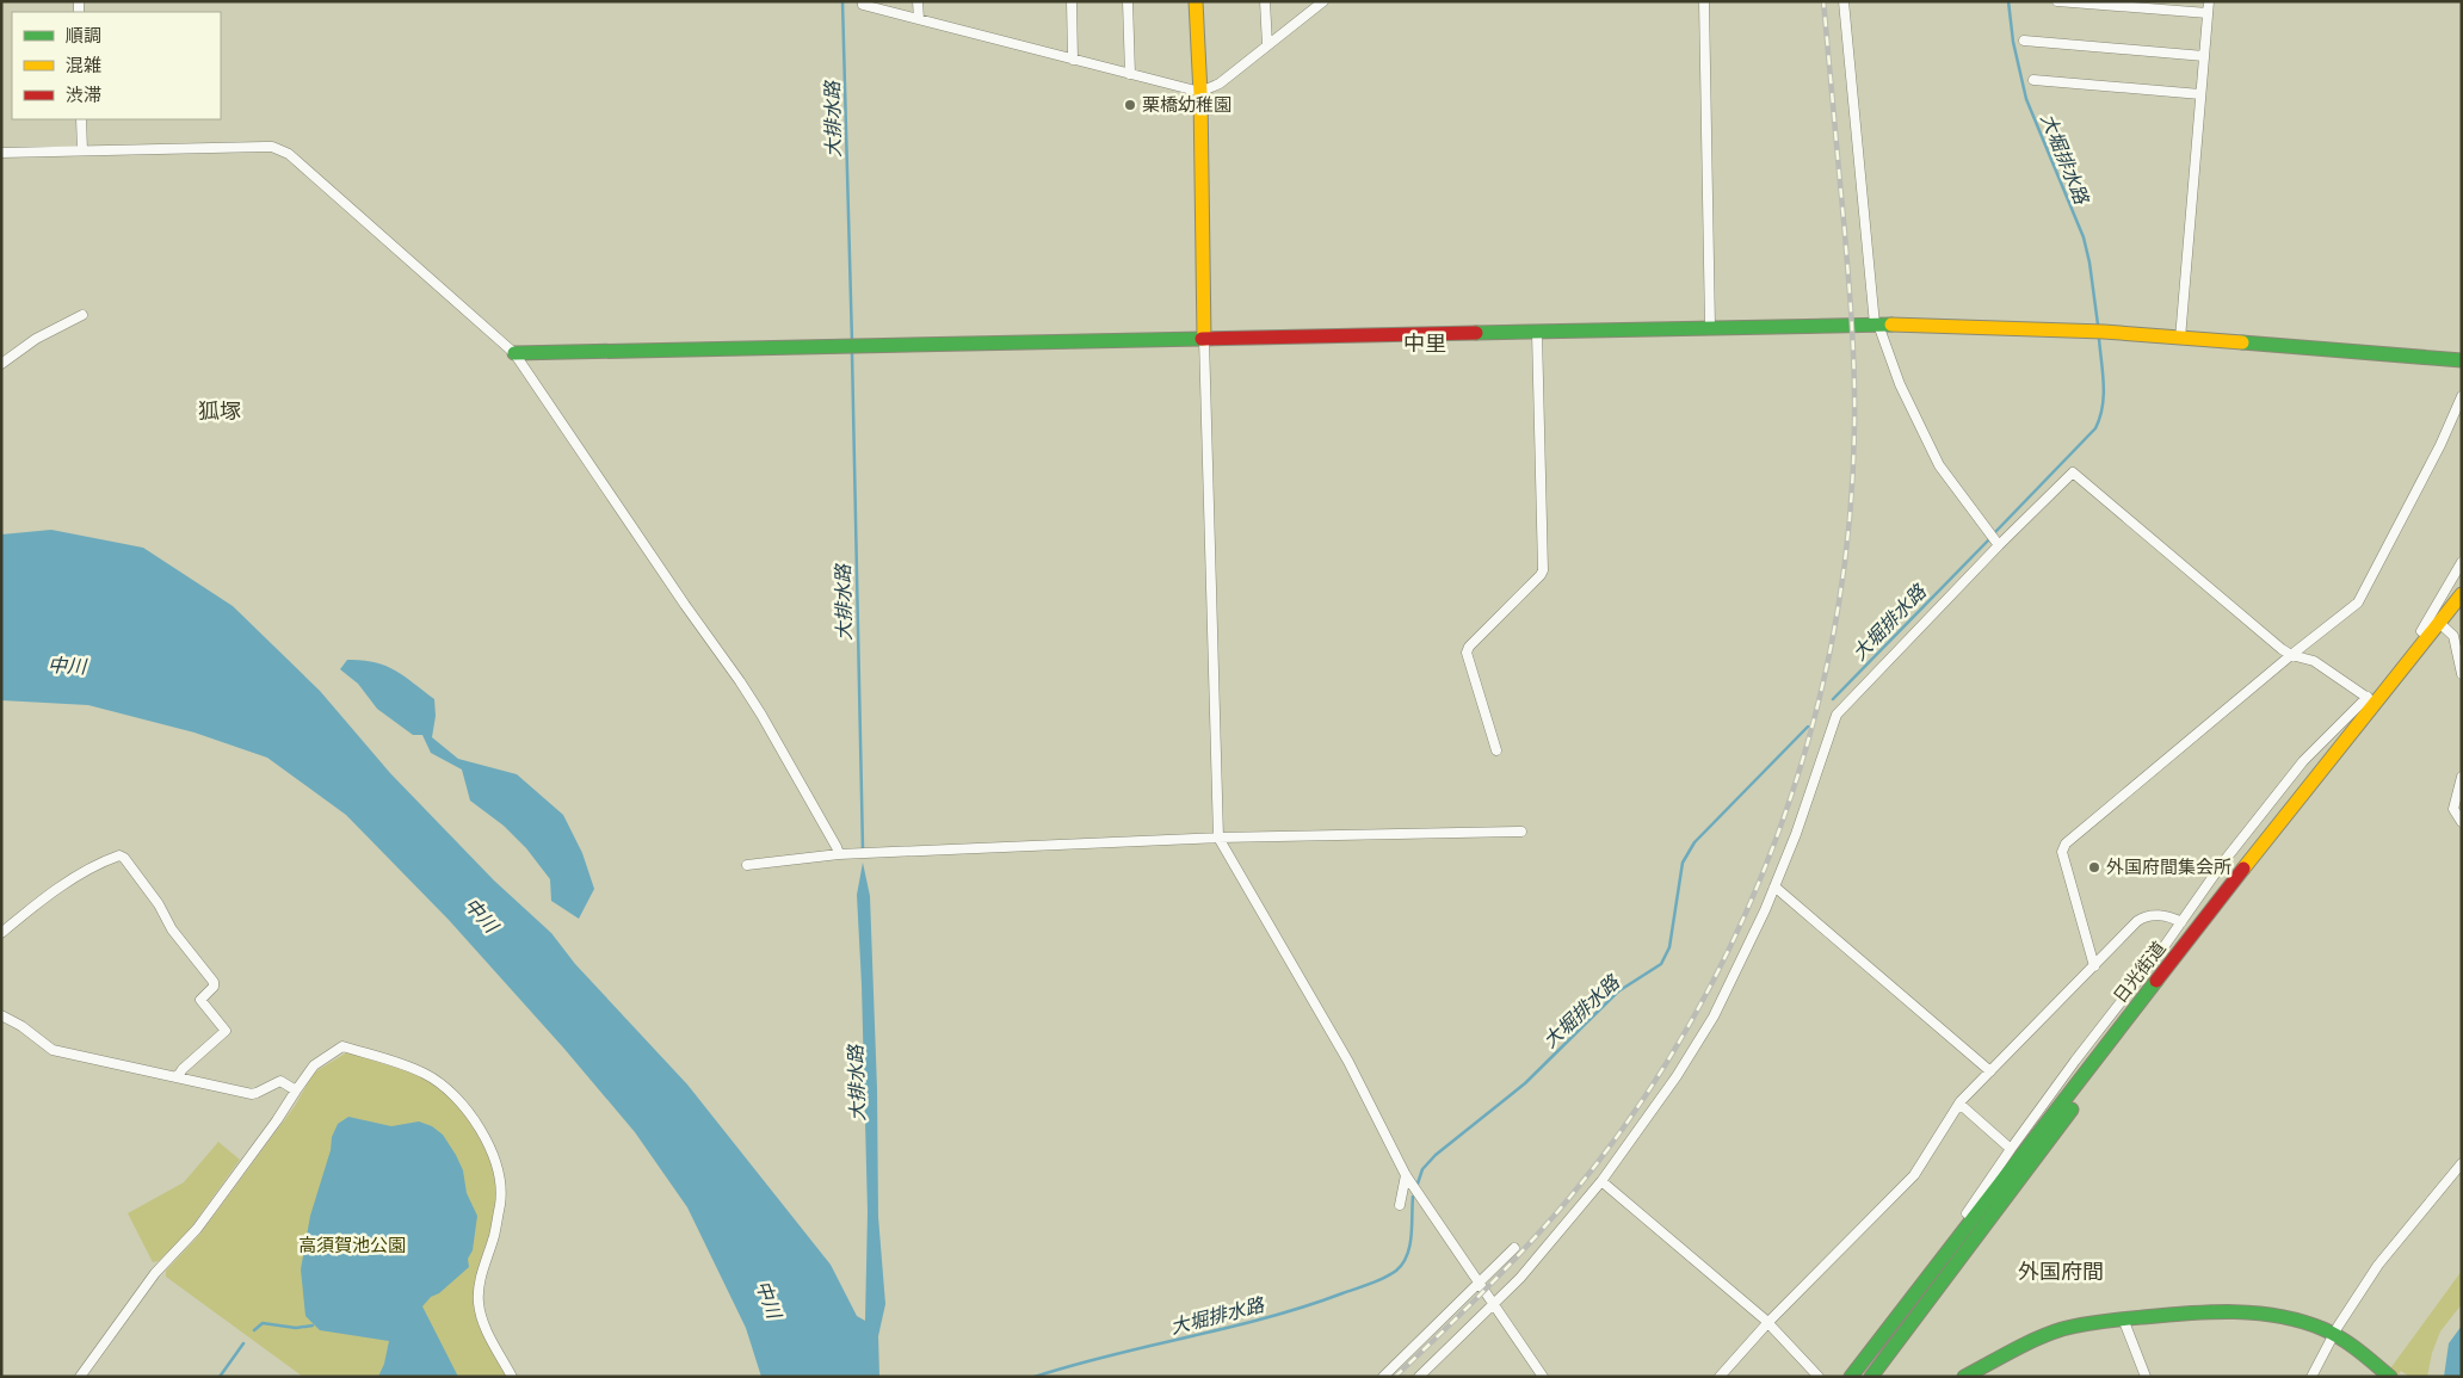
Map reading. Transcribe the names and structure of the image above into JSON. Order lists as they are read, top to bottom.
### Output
{
  "streets": {
    "main road": ["日光街道"]
  },
  "districts": ["中里", "狐塚", "外国府間"],
  "water": ["大排水路", "大堀排水路", "中川"],
  "parks": ["高須賀池公園"],
  "places": ["栗橋幼稚園", "外国府間集会所"],
  "legend": ["順調", "混雑", "渋滞"]
}
